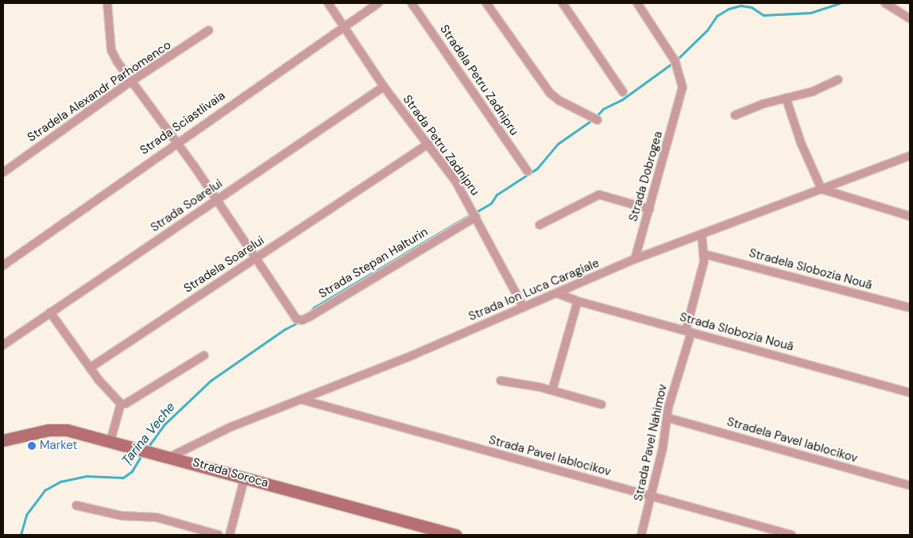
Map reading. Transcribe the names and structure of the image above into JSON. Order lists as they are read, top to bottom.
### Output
{
  "streets": {
    "street": [
      "Stradela Petru Zadnipru",
      "Stradela Alexandr Parhomenco",
      "Strada Sciastlivaia",
      "Strada Petru Zadnipru",
      "Strada Dobrogea",
      "Strada Soarelui",
      "Strada Stepan Halturin",
      "Stradela Soarelui",
      "Stradela Slobozia Nouă",
      "Strada Ion Luca Caragiale",
      "Strada Slobozia Nouă",
      "Stradela Pavel Iablocikov",
      "Strada Pavel Nahimov",
      "Strada Pavel Iablocikov",
      "Strada Soroca"
    ]
  },
  "crossings": [
    ["Strada Sciastlivaia", "Strada Petru Zadnipru"],
    ["Strada Petru Zadnipru", "Strada Soarelui"],
    ["Strada Petru Zadnipru", "Strada Stepan Halturin"],
    ["Strada Petru Zadnipru", "Stradela Soarelui"],
    ["Strada Petru Zadnipru", "Strada Ion Luca Caragiale"],
    ["Strada Dobrogea", "Strada Ion Luca Caragiale"],
    ["Strada Stepan Halturin", "Stradela Soarelui"],
    ["Stradela Slobozia Nouă", "Strada Pavel Nahimov"],
    ["Strada Ion Luca Caragiale", "Strada Slobozia Nouă"],
    ["Strada Ion Luca Caragiale", "Strada Pavel Nahimov"],
    ["Strada Ion Luca Caragiale", "Strada Pavel Iablocikov"],
    ["Strada Ion Luca Caragiale", "Strada Soroca"],
    ["Strada Slobozia Nouă", "Strada Pavel Nahimov"],
    ["Stradela Pavel Iablocikov", "Strada Pavel Nahimov"],
    ["Strada Pavel Nahimov", "Strada Pavel Iablocikov"]
  ],
  "water": ["Țarina Veche"],
  "places": ["Market"]
}
